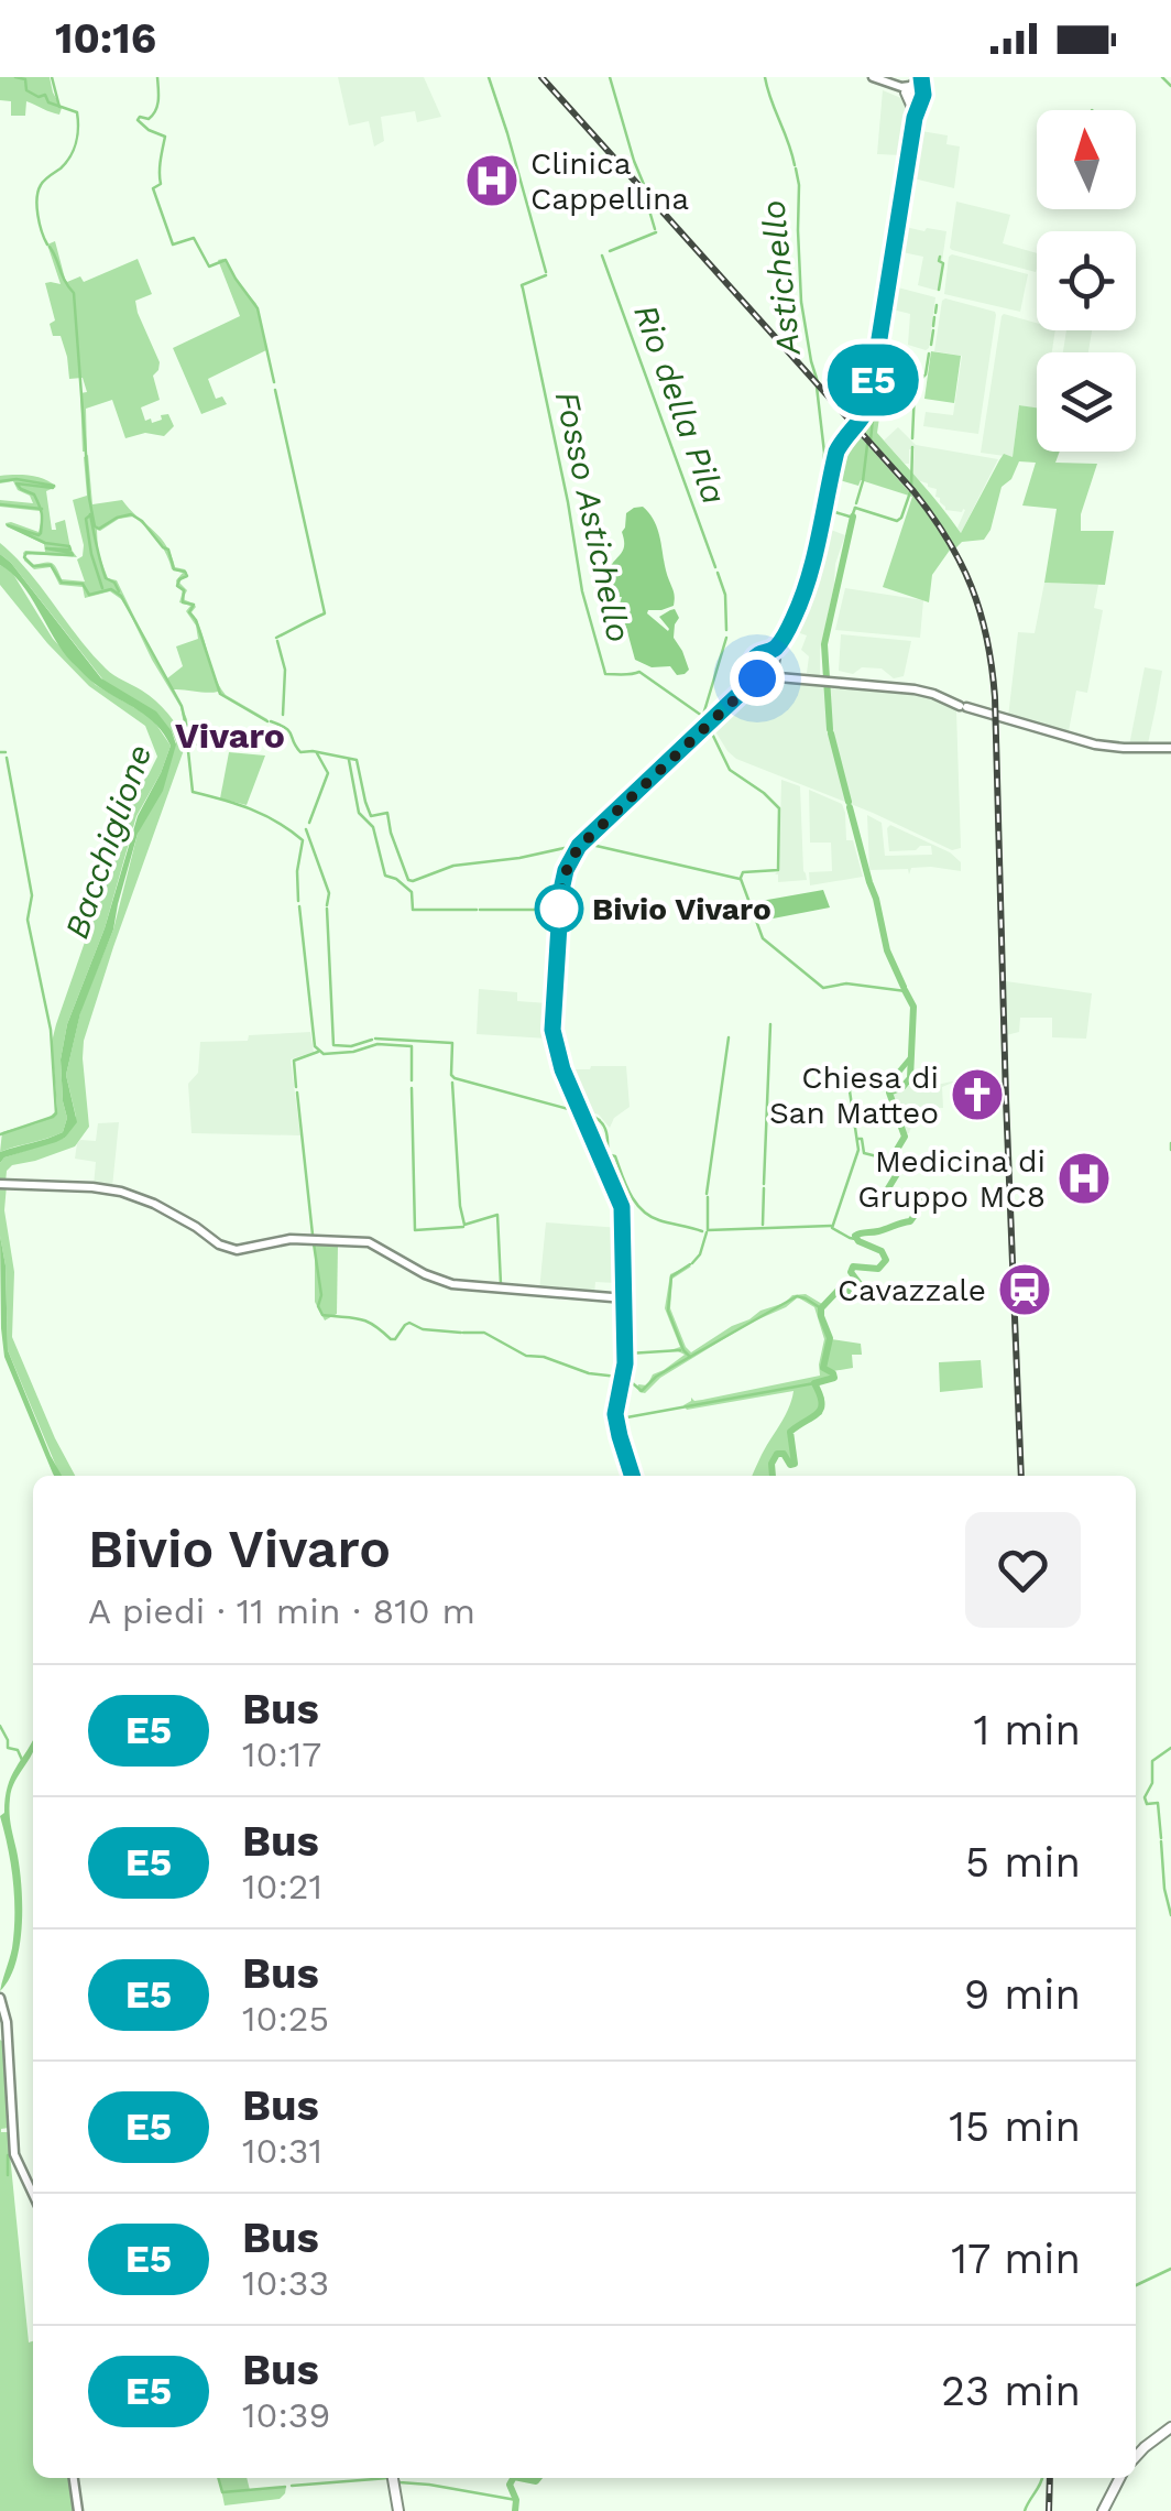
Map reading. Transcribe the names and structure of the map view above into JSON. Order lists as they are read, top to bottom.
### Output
{
  "districts": ["Vivaro"],
  "water": [
    "Astichello",
    "Rio della Pila",
    "Fosso Astichello",
    "Bacchiglione"
  ],
  "places": {
    "hospital": ["Clinica Cappellina", "Medicina di Gruppo MC8"],
    "other": ["Bivio Vivaro"],
    "church": ["Chiesa di San Matteo"],
    "station": ["Cavazzale"]
  },
  "lines": ["bus line E5"],
  "north": "top",
  "page": {
    "status": "10:16",
    "on_map": "E5",
    "heading": ["Bivio Vivaro", "A piedi · 11 min · 810 m"],
    "list": [
      {
        "mark": "E5",
        "name": "Bus",
        "note": "10:17",
        "value": "1 min"
      },
      {
        "mark": "E5",
        "name": "Bus",
        "note": "10:21",
        "value": "5 min"
      },
      {
        "mark": "E5",
        "name": "Bus",
        "note": "10:25",
        "value": "9 min"
      },
      {
        "mark": "E5",
        "name": "Bus",
        "note": "10:31",
        "value": "15 min"
      },
      {
        "mark": "E5",
        "name": "Bus",
        "note": "10:33",
        "value": "17 min"
      },
      {
        "mark": "E5",
        "name": "Bus",
        "note": "10:39",
        "value": "23 min"
      }
    ]
  }
}
